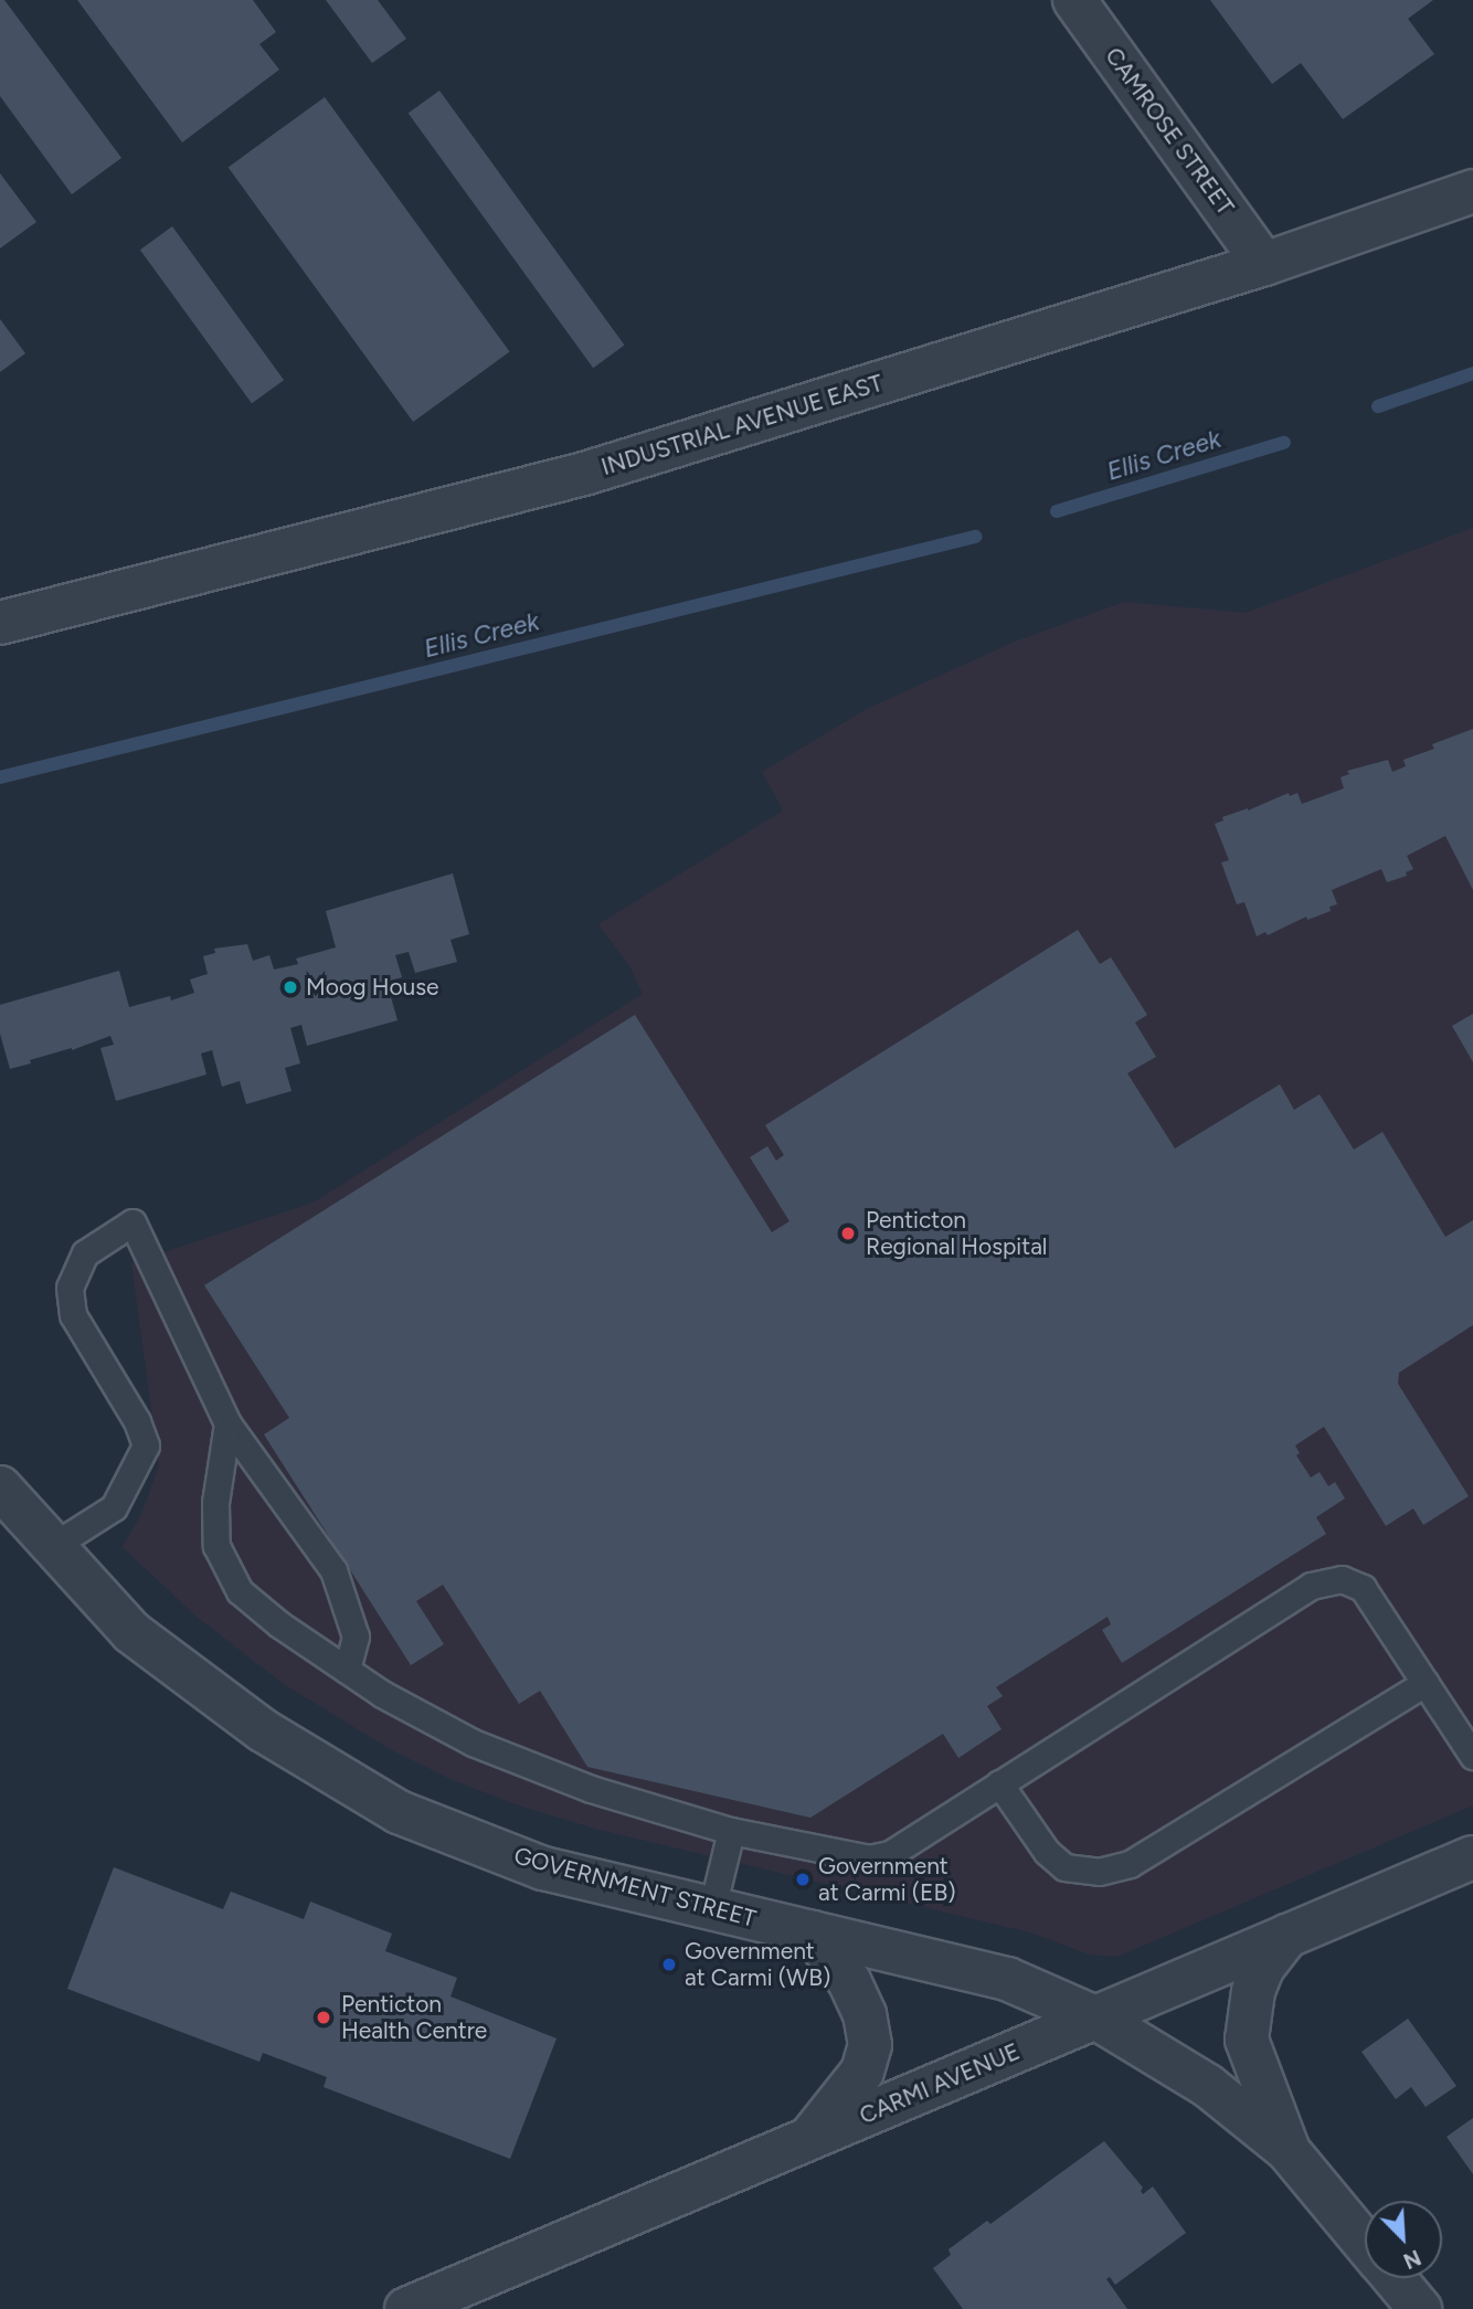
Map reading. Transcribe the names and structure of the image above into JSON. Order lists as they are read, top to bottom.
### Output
{
  "streets": {
    "street": [
      "CAMROSE STREET",
      "INDUSTRIAL AVENUE EAST",
      "GOVERNMENT STREET",
      "CARMI AVENUE"
    ]
  },
  "crossings": [
    ["CAMROSE STREET", "INDUSTRIAL AVENUE EAST"],
    ["GOVERNMENT STREET", "CARMI AVENUE"]
  ],
  "water": ["Ellis Creek"],
  "places": [
    "Moog House",
    "Penticton Regional Hospital",
    "Government at Carmi (EB)",
    "Government at Carmi (WB)",
    "Penticton Health Centre"
  ],
  "north": "bottom right"
}
